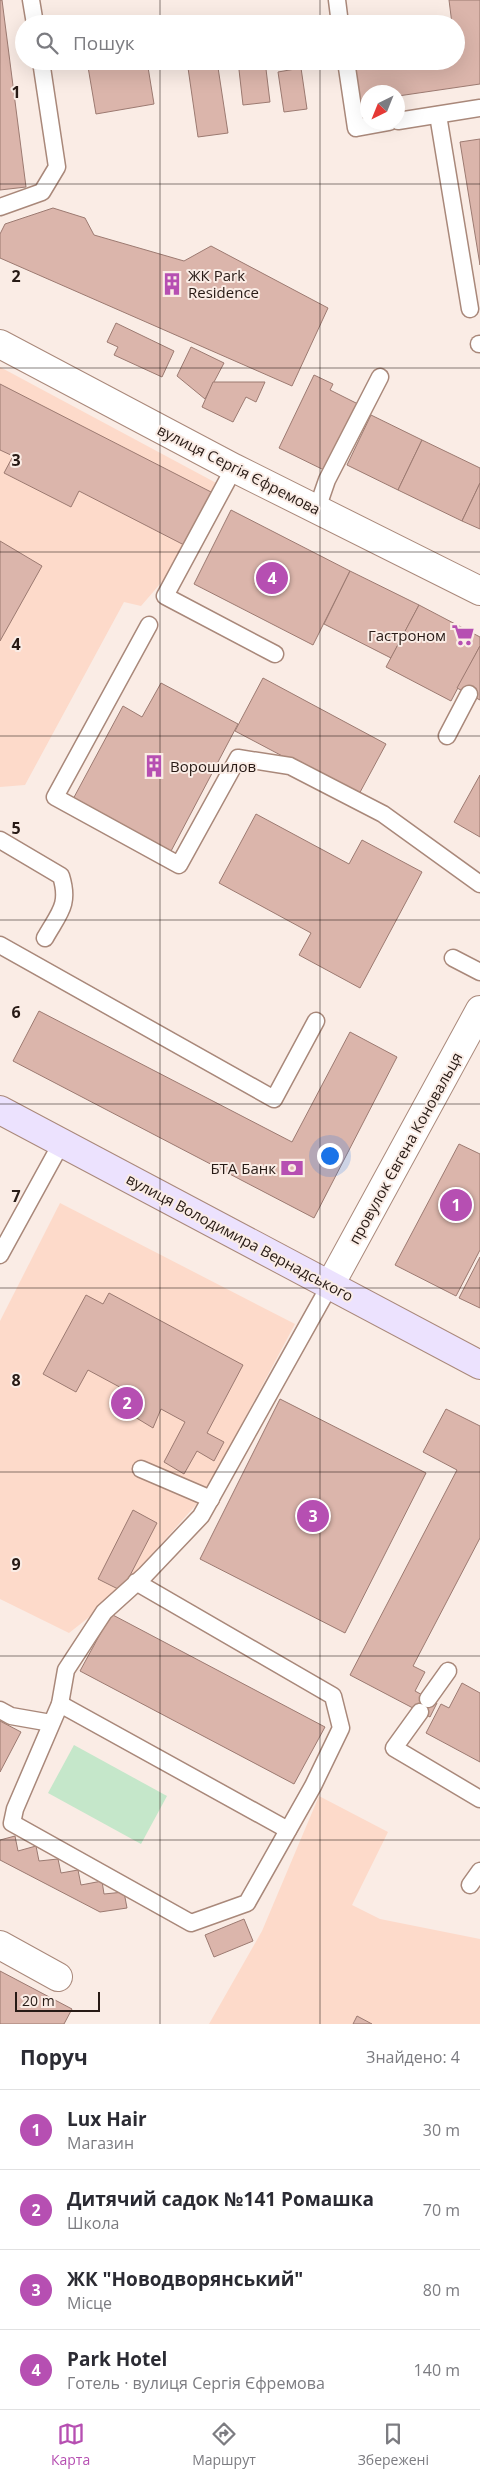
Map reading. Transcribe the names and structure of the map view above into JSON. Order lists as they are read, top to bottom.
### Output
{
  "streets": {
    "street": ["вулиця Сергія Єфремова", "провулок Євгена Коновальця", "вулиця Володимира Вернадського"]
  },
  "crossings": [
    ["провулок Євгена Коновальця", "вулиця Володимира Вернадського"]
  ],
  "places": {
    "building": ["ЖК Park Residence", "Ворошилов"],
    "supermarket": ["Гастроном"],
    "bank": ["БТА Банк"]
  },
  "scale_bar": "20 m",
  "north": "bottom left",
  "page": {
    "search": "Пошук",
    "pins": [
      "4",
      "1",
      "2",
      "3"
    ],
    "scale": "20 m",
    "heading": ["Поруч", "Знайдено: 4"],
    "list": [
      {
        "mark": "1",
        "name": "Lux Hair",
        "note": "Магазин",
        "value": "30 m"
      },
      {
        "mark": "2",
        "name": "Дитячий садок №141 Ромашка",
        "note": "Школа",
        "value": "70 m"
      },
      {
        "mark": "3",
        "name": "ЖК \"Новодворянський\"",
        "note": "Місце",
        "value": "80 m"
      },
      {
        "mark": "4",
        "name": "Park Hotel",
        "note": "Готель · вулиця Сергія Єфремова",
        "value": "140 m"
      }
    ],
    "nav": ["Карта", "Маршрут", "Збережені"]
  },
  "grid": {
    "rows": [
      "1",
      "2",
      "3",
      "4",
      "5",
      "6",
      "7",
      "8",
      "9"
    ]
  }
}
